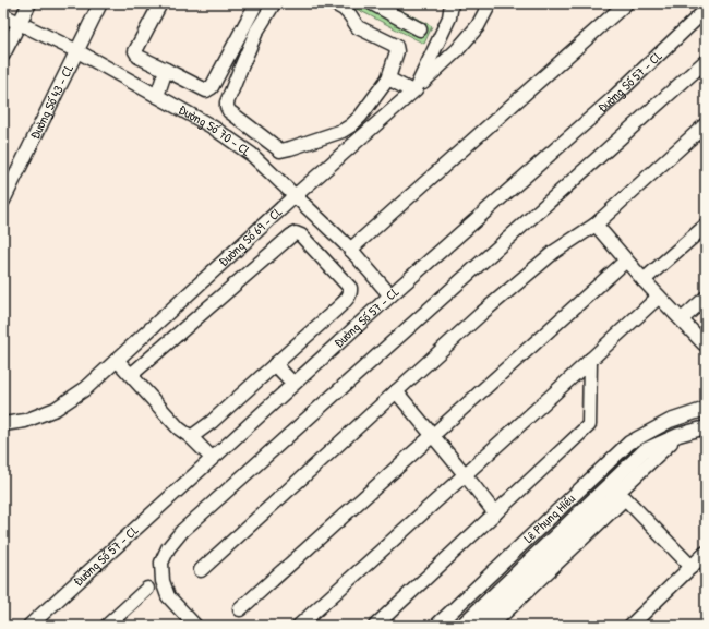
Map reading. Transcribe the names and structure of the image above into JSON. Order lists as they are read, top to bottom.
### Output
{
  "streets": {
    "street": [
      "Đường Số 57 - CL",
      "Đường Số 43 - CL",
      "Đường Số 70 - CL",
      "Đường Số 69 - CL",
      "Lê Phụng Hiểu"
    ]
  },
  "crossings": [
    ["Đường Số 57 - CL", "Đường Số 70 - CL"],
    ["Đường Số 43 - CL", "Đường Số 70 - CL"],
    ["Đường Số 70 - CL", "Đường Số 69 - CL"]
  ]
}
